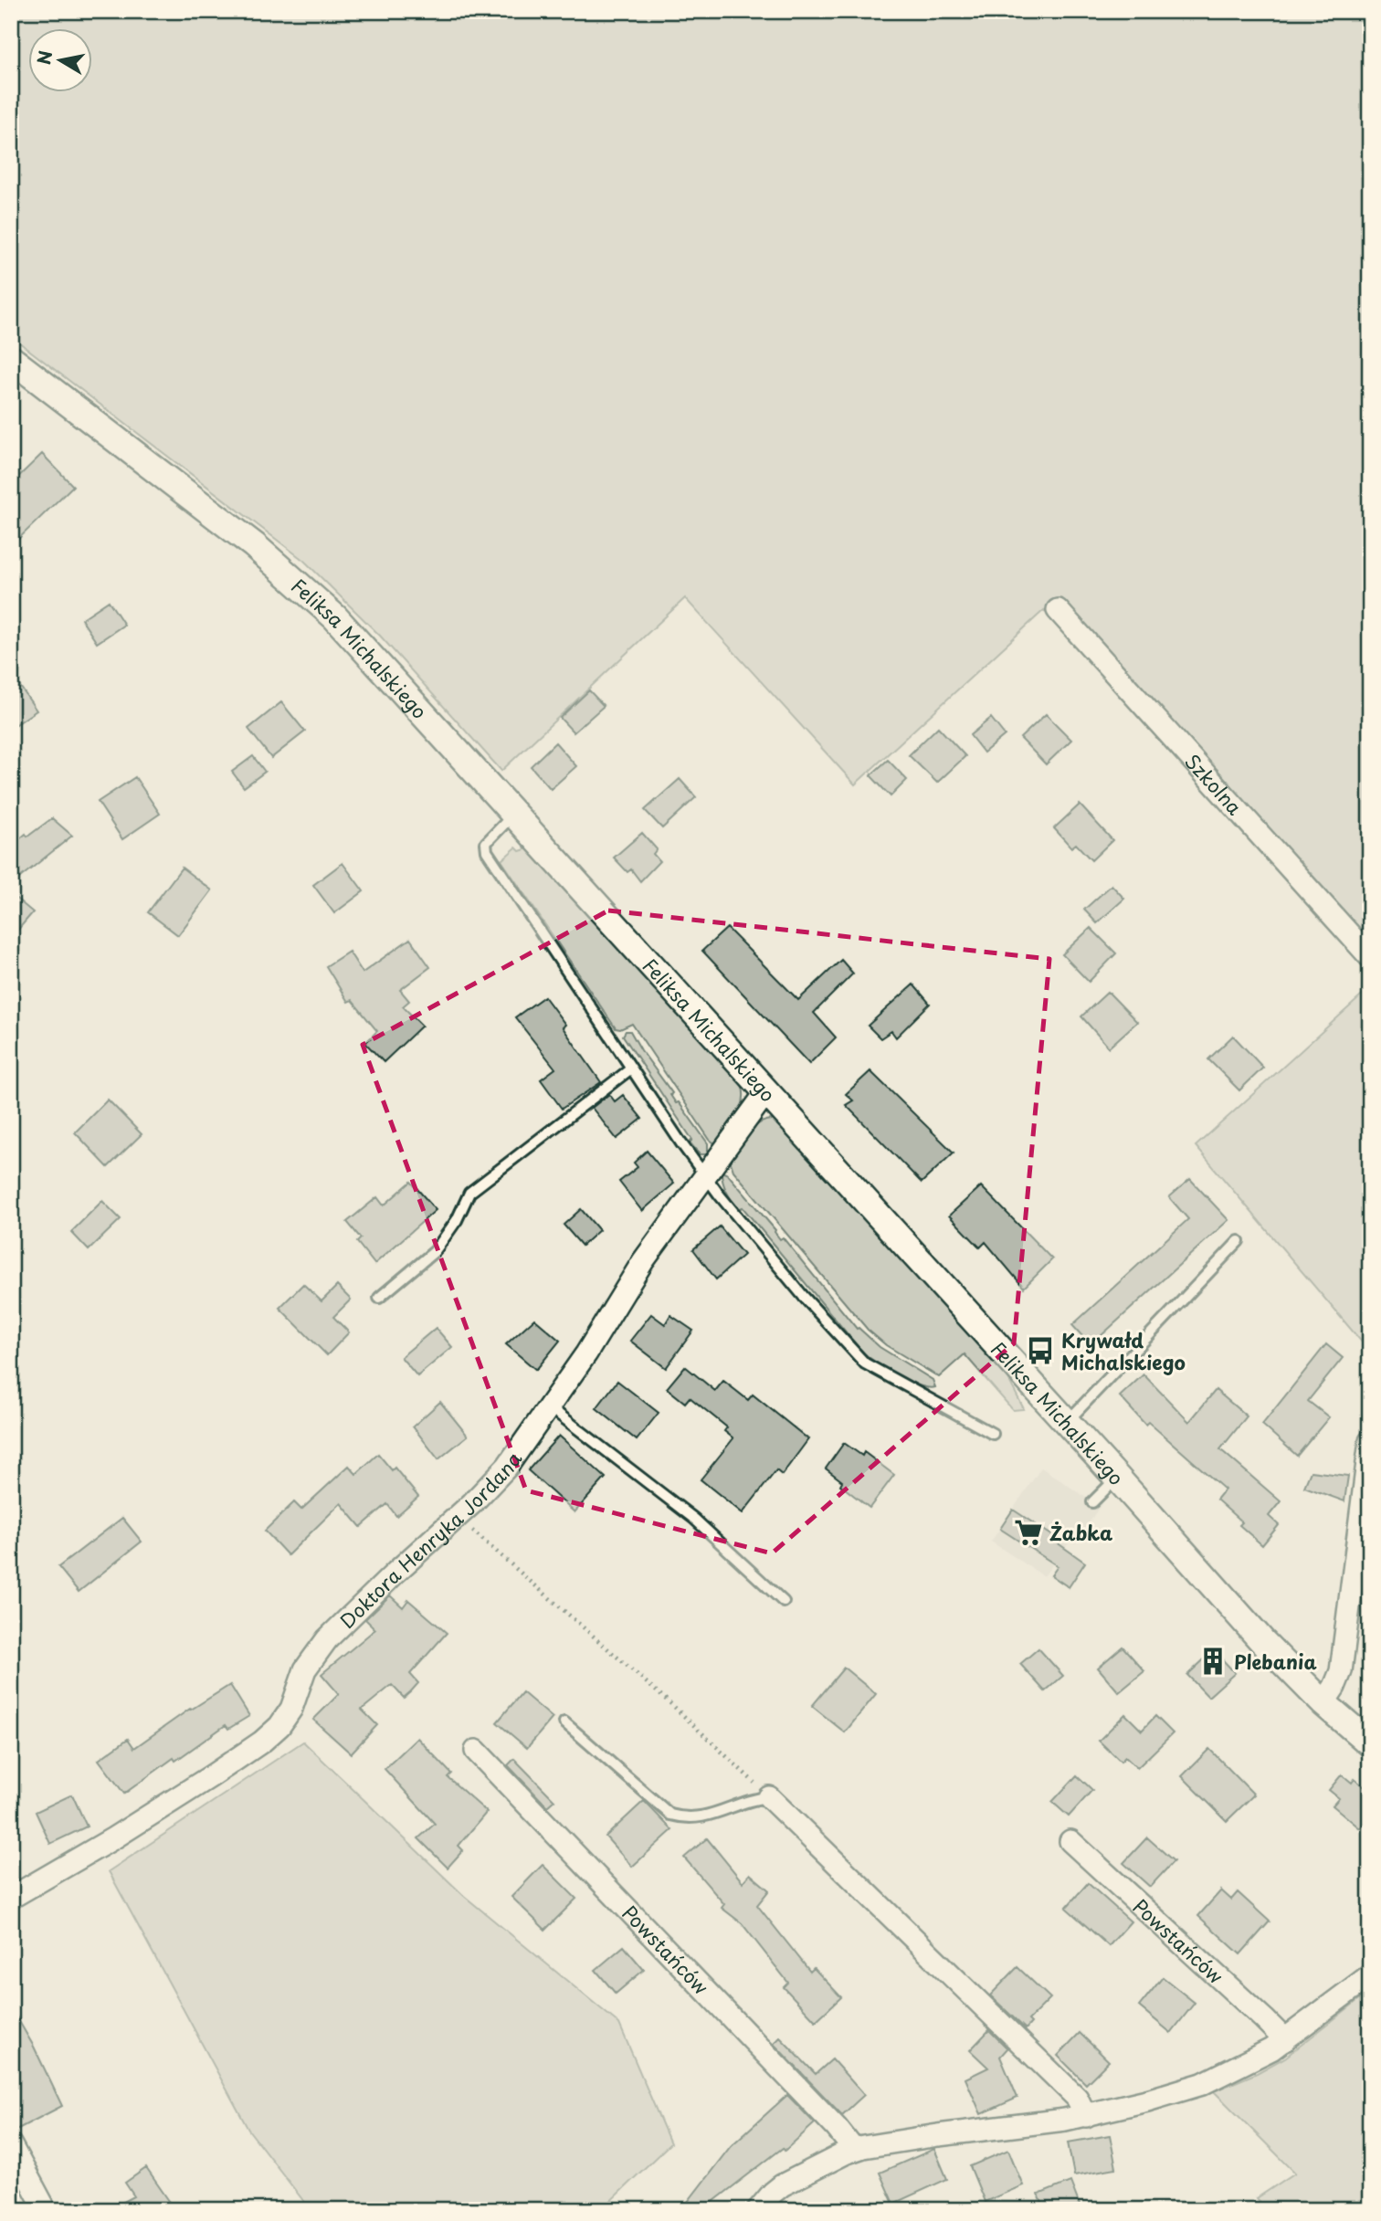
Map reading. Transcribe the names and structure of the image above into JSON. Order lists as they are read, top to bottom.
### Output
{
  "streets": {
    "street": [
      "Feliksa Michalskiego",
      "Szkolna",
      "Doktora Henryka Jordana",
      "Powstańców"
    ]
  },
  "crossings": [
    ["Feliksa Michalskiego", "Doktora Henryka Jordana"]
  ],
  "places": {
    "bus stop": ["Krywałd Michalskiego"],
    "supermarket": ["Żabka"],
    "building": ["Plebania"]
  },
  "north": "left"
}
